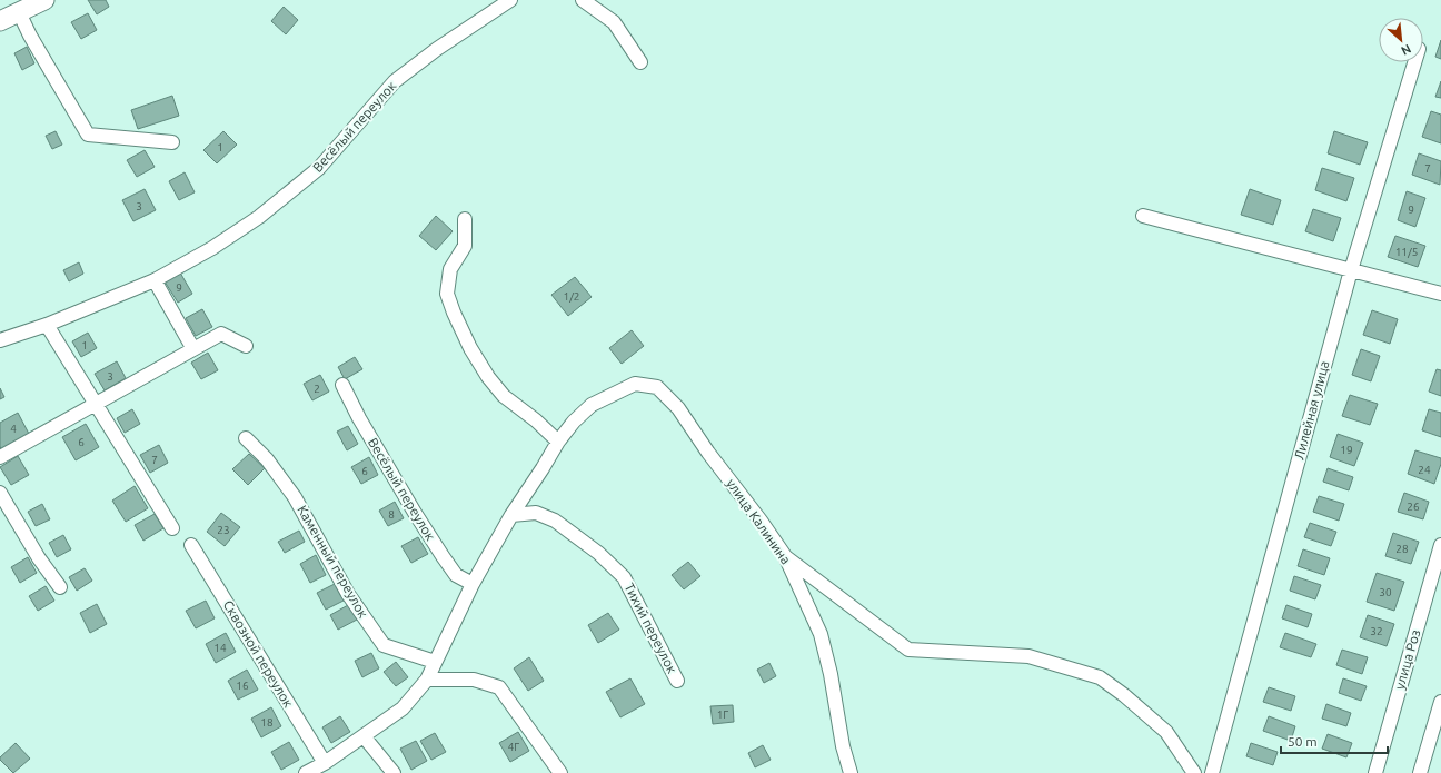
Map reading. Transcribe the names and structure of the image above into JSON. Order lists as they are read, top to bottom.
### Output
{
  "streets": {
    "street": [
      "Весёлый переулок",
      "Лилейная улица",
      "улица Калинина",
      "Каменный переулок",
      "Тихий переулок",
      "Сквозной переулок",
      "улица Роз"
    ]
  },
  "house_numbers": [
    "1",
    "7",
    "3",
    "9",
    "11/5",
    "9",
    "1/2",
    "1",
    "3",
    "2",
    "4",
    "6",
    "19",
    "7",
    "24",
    "6",
    "26",
    "8",
    "23",
    "28",
    "30",
    "32",
    "14",
    "16",
    "1Г",
    "18",
    "4Г"
  ],
  "scale_bar": "50 m",
  "north": "bottom right"
}
